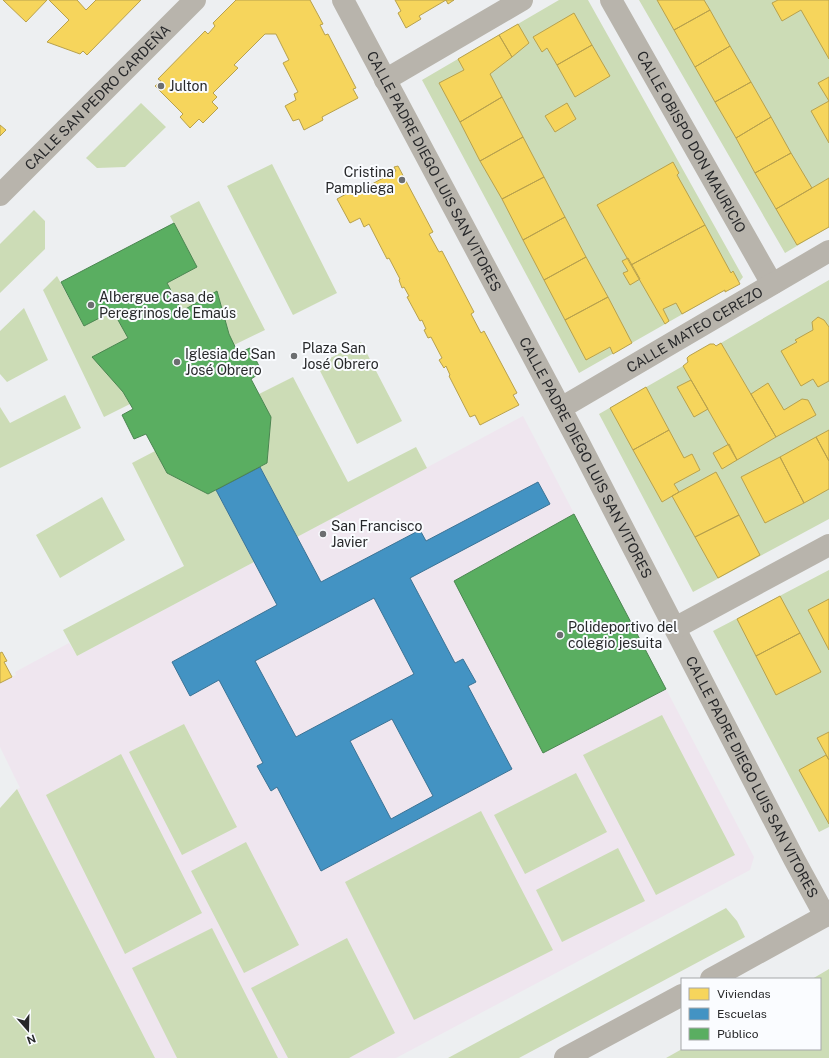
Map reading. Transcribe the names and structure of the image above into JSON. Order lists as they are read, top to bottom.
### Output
{
  "streets": {
    "street": [
      "CALLE SAN PEDRO CARDEÑA",
      "CALLE OBISPO DON MAURICIO",
      "CALLE PADRE DIEGO LUIS SAN VITORES",
      "CALLE MATEO CEREZO"
    ]
  },
  "crossings": [
    ["CALLE OBISPO DON MAURICIO", "CALLE MATEO CEREZO"],
    ["CALLE PADRE DIEGO LUIS SAN VITORES", "CALLE MATEO CEREZO"]
  ],
  "places": [
    "Julton",
    "Cristina Pampliega",
    "Albergue Casa de Peregrinos de Emaús",
    "Plaza San José Obrero",
    "Iglesia de San José Obrero",
    "San Francisco Javier",
    "Polideportivo del colegio jesuita"
  ],
  "legend": ["Viviendas", "Escuelas", "Público"],
  "north": "bottom"
}
